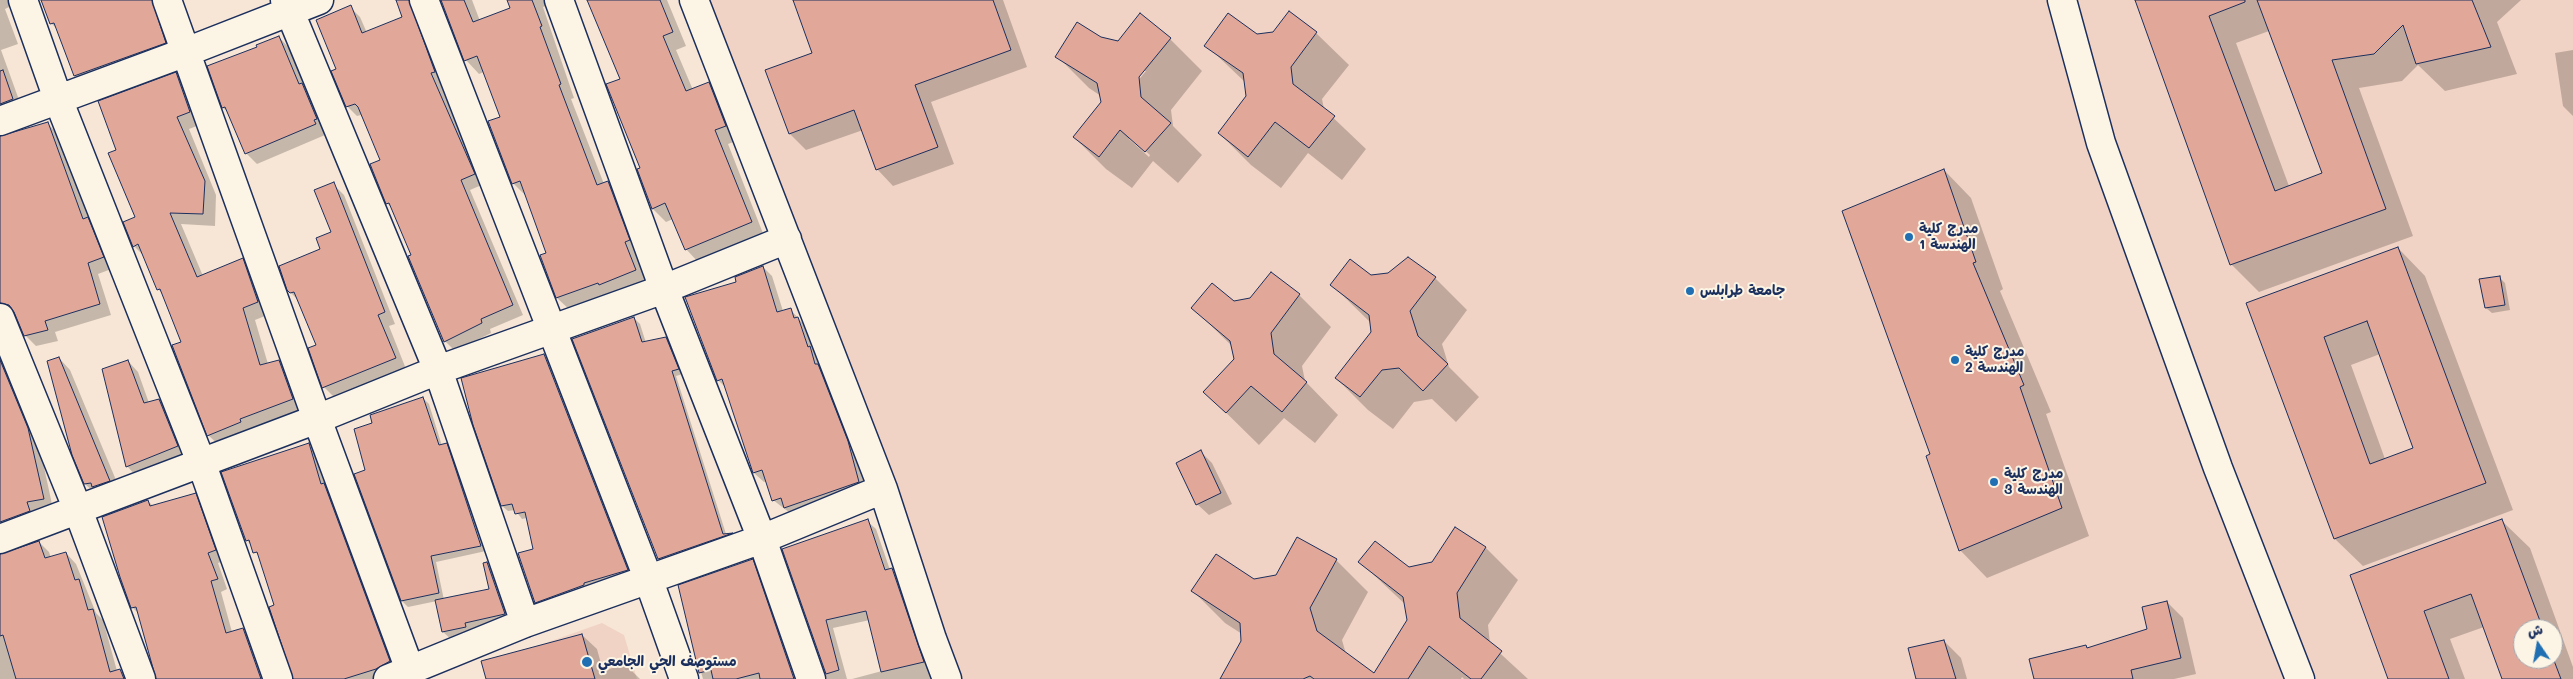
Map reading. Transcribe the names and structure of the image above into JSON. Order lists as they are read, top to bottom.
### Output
{
  "places": [
    "مدرج كلية الهندسة 1",
    "جامعة طرابلس",
    "مدرج كلية الهندسة 2",
    "مدرج كلية الهندسة 3",
    "مستوصف الحي الجامعي"
  ],
  "north": "top"
}
